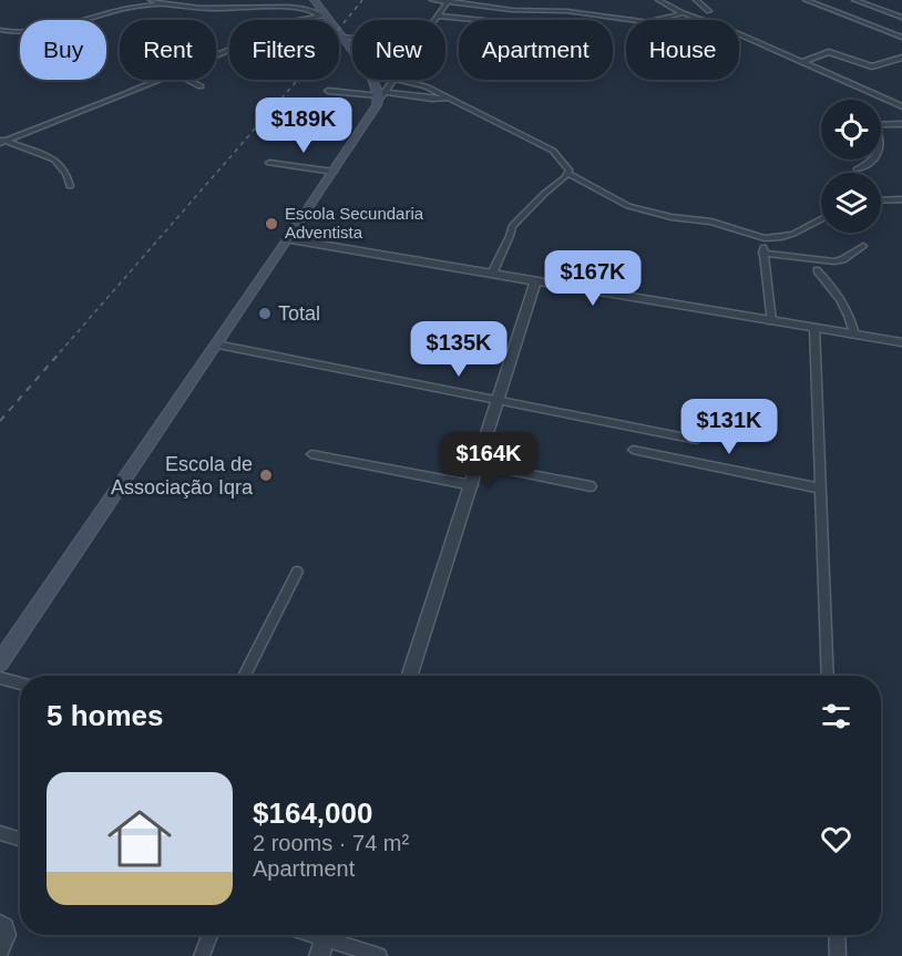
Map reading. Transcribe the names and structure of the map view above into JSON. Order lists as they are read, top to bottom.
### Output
{
  "places": ["Escola Secundaria Adventista", "Total", "Escola de Associação Iqra"],
  "page": {
    "chip": [
      "Buy",
      "Rent",
      "Filters",
      "New",
      "Apartment",
      "House"
    ],
    "price": [
      "$189K",
      "$167K",
      "$135K",
      "$131K",
      "$164K"
    ],
    "heading": "5 homes",
    "list": [
      {
        "name": "$164,000",
        "note": "2 rooms · 74 m² · Apartment"
      }
    ]
  }
}
